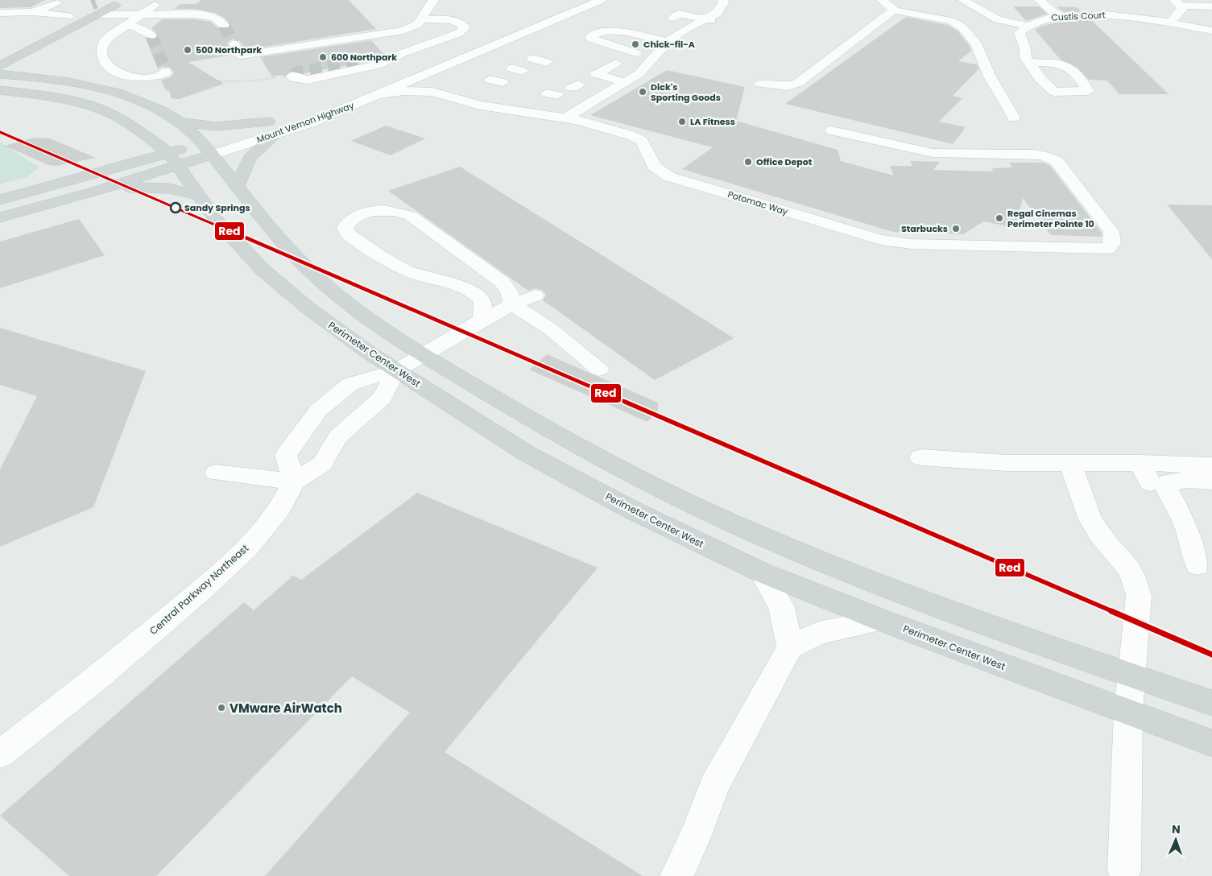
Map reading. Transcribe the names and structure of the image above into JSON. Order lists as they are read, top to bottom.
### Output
{
  "streets": {
    "main road": ["Mount Vernon Highway", "Perimeter Center West"],
    "street": ["Custis Court", "Potomac Way", "Central Parkway Northeast"]
  },
  "crossings": [
    ["Mount Vernon Highway", "Potomac Way"],
    ["Mount Vernon Highway", "Perimeter Center West"],
    ["Perimeter Center West", "Central Parkway Northeast"]
  ],
  "places": [
    "Chick-fil-A",
    "500 Northpark",
    "600 Northpark",
    "Dick's Sporting Goods",
    "LA Fitness",
    "Office Depot",
    "Sandy Springs",
    "Regal Cinemas Perimeter Pointe 10",
    "Starbucks",
    "VMware AirWatch"
  ],
  "lines": ["transit line Red"],
  "north": "top"
}
